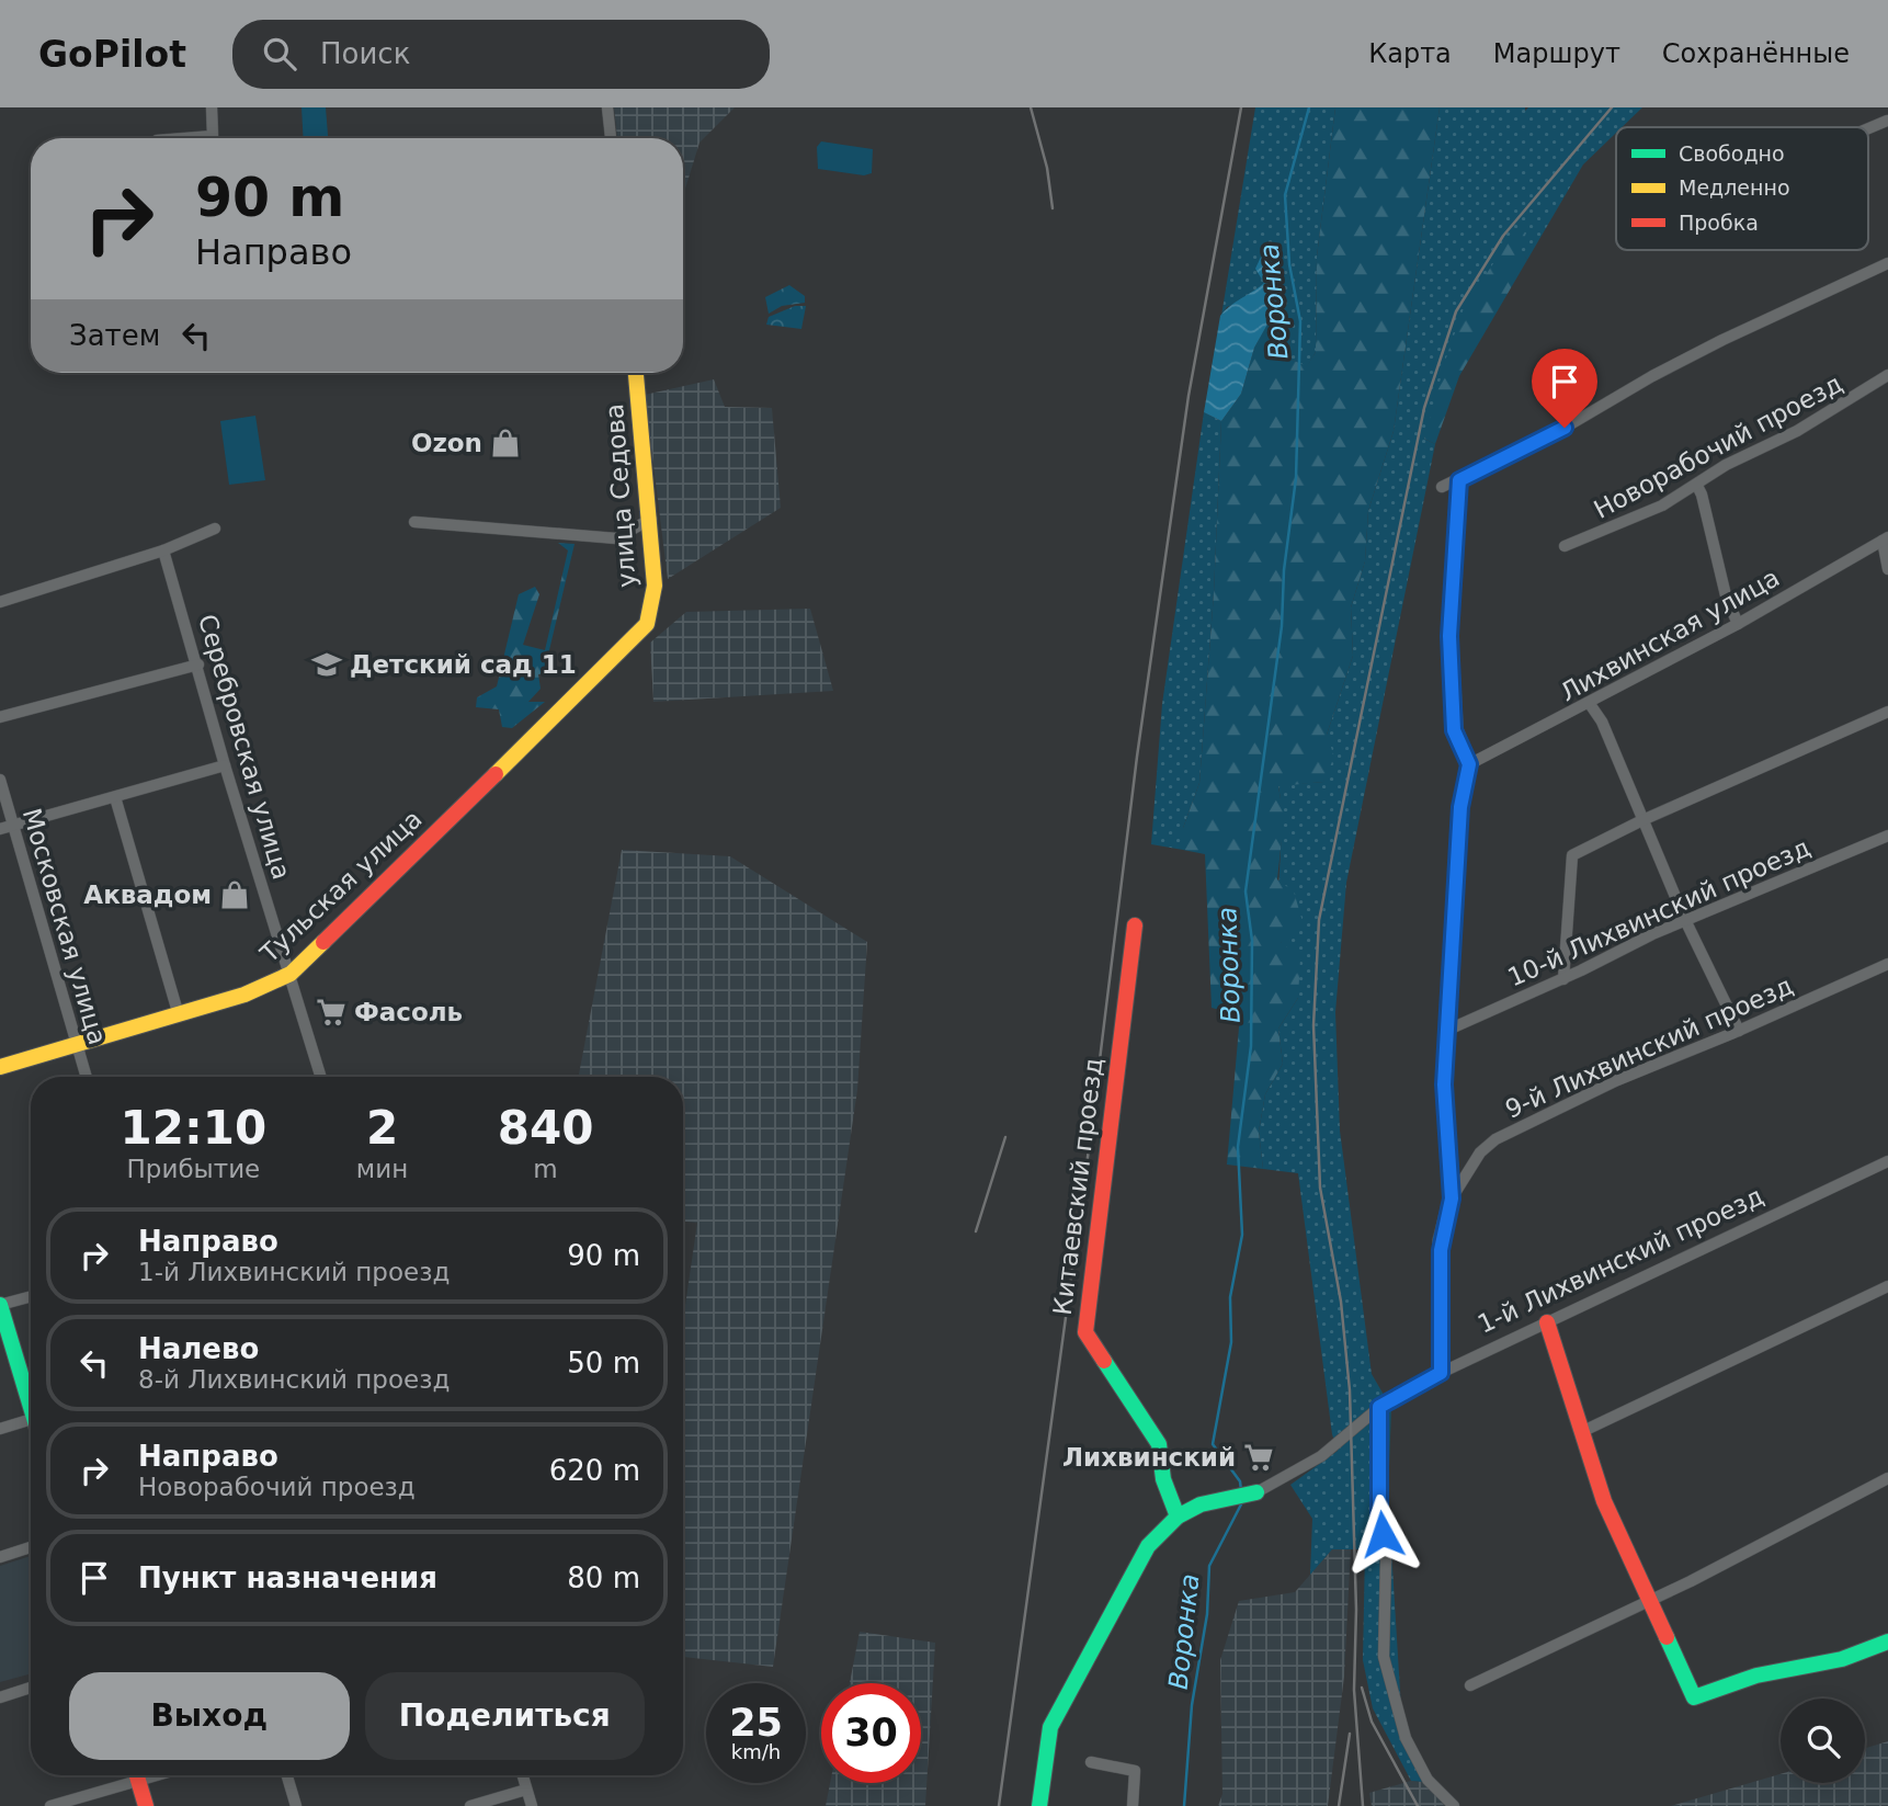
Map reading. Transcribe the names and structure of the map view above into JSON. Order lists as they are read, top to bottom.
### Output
{
  "streets": {
    "street": [
      "Новорабочий проезд",
      "улица Седова",
      "Лихвинская улица",
      "Серебровская улица",
      "Тульская улица",
      "10-й Лихвинский проезд",
      "Московская улица",
      "9-й Лихвинский проезд",
      "Китаевский проезд",
      "1-й Лихвинский проезд"
    ]
  },
  "crossings": [
    ["улица Седова", "Тульская улица"],
    ["Серебровская улица", "Тульская улица"],
    ["Тульская улица", "Московская улица"],
    ["Китаевский проезд", "1-й Лихвинский проезд"]
  ],
  "water": ["Воронка"],
  "places": {
    "shop": ["Ozon", "Аквадом"],
    "school or university": ["Детский сад 11"],
    "supermarket": ["Фасоль", "Лихвинский"]
  },
  "legend": ["Свободно", "Медленно", "Пробка"],
  "page": {
    "header": "GoPilot",
    "search": "Поиск",
    "nav": ["Карта", "Маршрут", "Сохранённые"],
    "turn": ["90 m", "Направо"],
    "then": "Затем",
    "eta": [
      "12:10",
      "Прибытие",
      "2",
      "мин",
      "840",
      "m"
    ],
    "list": [
      {
        "name": "Направо",
        "note": "1-й Лихвинский проезд",
        "value": "90 m"
      },
      {
        "name": "Налево",
        "note": "8-й Лихвинский проезд",
        "value": "50 m"
      },
      {
        "name": "Направо",
        "note": "Новорабочий проезд",
        "value": "620 m"
      },
      {
        "name": "Пункт назначения",
        "value": "80 m"
      }
    ],
    "buttons": ["Выход", "Поделиться"],
    "speed": "25 km/h",
    "limit": "30"
  }
}
